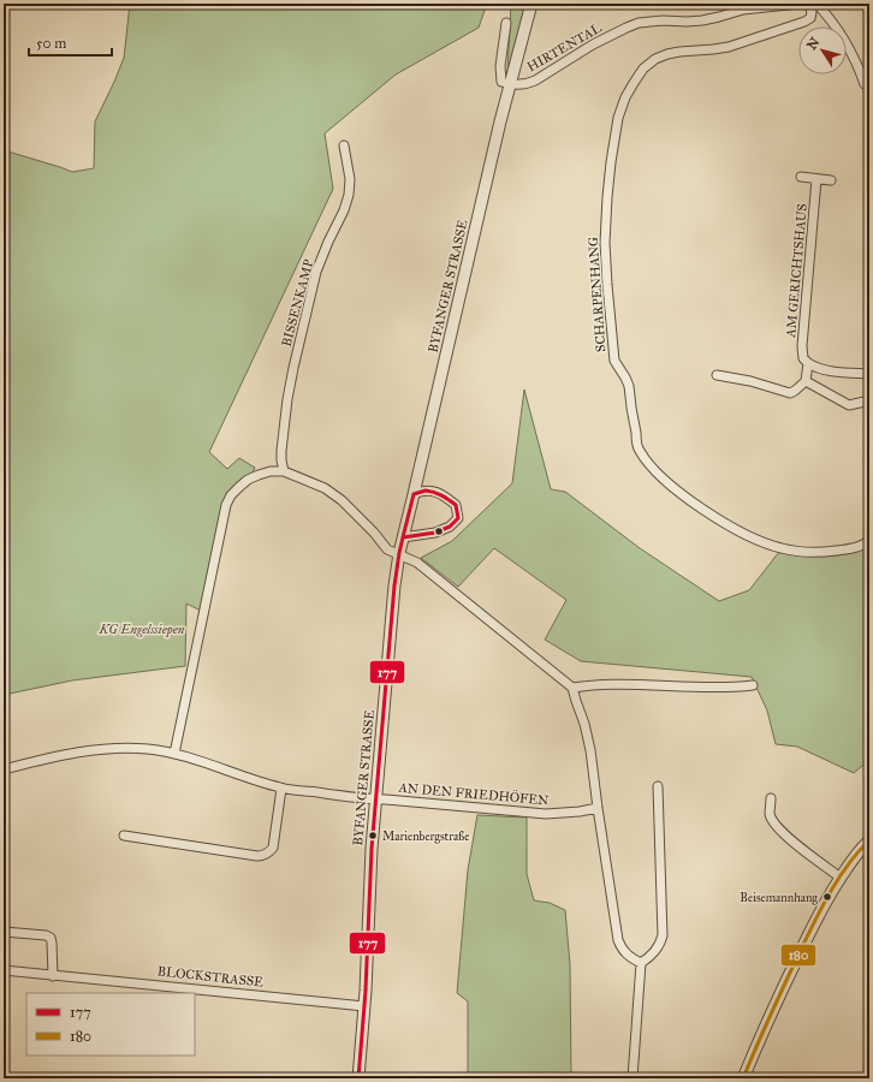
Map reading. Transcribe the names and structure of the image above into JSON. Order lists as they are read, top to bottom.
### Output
{
  "streets": {
    "street": [
      "HIRTENTAL",
      "AM GERICHTSHAUS",
      "BYFANGER STRASSE",
      "SCHARPENHANG",
      "BISSENKAMP",
      "AN DEN FRIEDHÖFEN",
      "BLOCKSTRASSE"
    ]
  },
  "crossings": [
    ["HIRTENTAL", "BYFANGER STRASSE"],
    ["BYFANGER STRASSE", "AN DEN FRIEDHÖFEN"],
    ["BYFANGER STRASSE", "BLOCKSTRASSE"]
  ],
  "parks": ["KG Engelssiepen"],
  "places": ["Marienbergstraße", "Beisemannhang"],
  "lines": ["transit line 177", "transit line 180"],
  "legend": ["177", "180"],
  "scale_bar": "50 m",
  "north": "top left"
}
